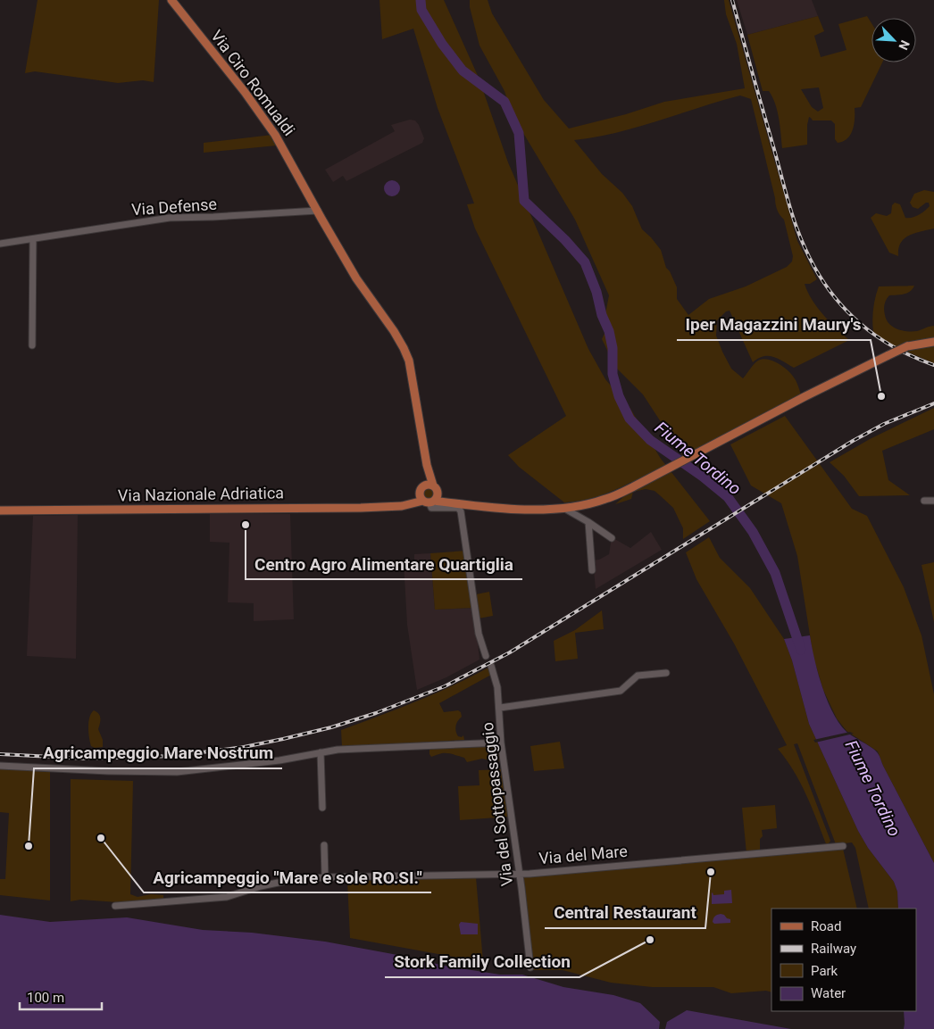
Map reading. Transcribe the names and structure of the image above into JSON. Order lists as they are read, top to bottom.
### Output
{
  "streets": {
    "main road": ["Via Ciro Romualdi", "Via Nazionale Adriatica"],
    "street": ["Via Defense", "Via del Sottopassaggio", "Via del Mare"]
  },
  "crossings": [
    ["Via Ciro Romualdi", "Via Defense"],
    ["Via del Sottopassaggio", "Via del Mare"]
  ],
  "water": ["Fiume Tordino"],
  "places": [
    "Iper Magazzini Maury's",
    "Centro Agro Alimentare Quartiglia",
    "Agricampeggio \"Mare e sole RO.SI.\"",
    "Agricampeggio Mare Nostrum",
    "Central Restaurant",
    "Stork Family Collection"
  ],
  "legend": [
    "Road",
    "Railway",
    "Park",
    "Water"
  ],
  "scale_bar": "100 m",
  "north": "bottom right"
}
